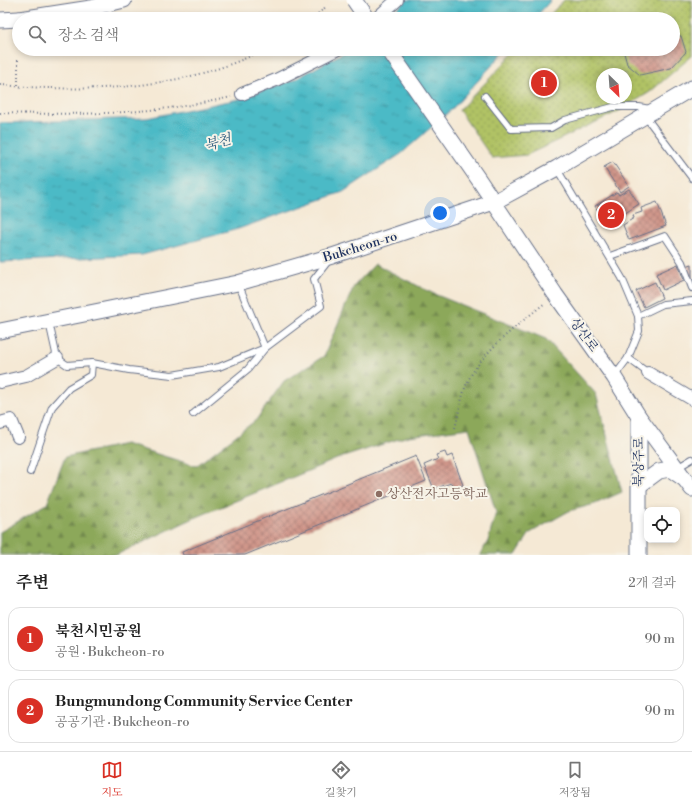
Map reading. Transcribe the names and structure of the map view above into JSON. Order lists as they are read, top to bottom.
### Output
{
  "streets": {
    "street": ["Bukcheon-ro", "상산로", "북상주로"]
  },
  "crossings": [
    ["Bukcheon-ro", "상산로"],
    ["상산로", "북상주로"]
  ],
  "water": ["북천"],
  "places": ["상산전자고등학교"],
  "north": "bottom right",
  "page": {
    "search": "장소 검색",
    "pins": ["1", "2"],
    "heading": ["주변", "2개 결과"],
    "list": [
      {
        "mark": "1",
        "name": "북천시민공원",
        "note": "공원 · Bukcheon-ro",
        "value": "90 m"
      },
      {
        "mark": "2",
        "name": "Bungmundong Community Service Center",
        "note": "공공기관 · Bukcheon-ro",
        "value": "90 m"
      }
    ],
    "nav": ["지도", "길찾기", "저장됨"]
  }
}
